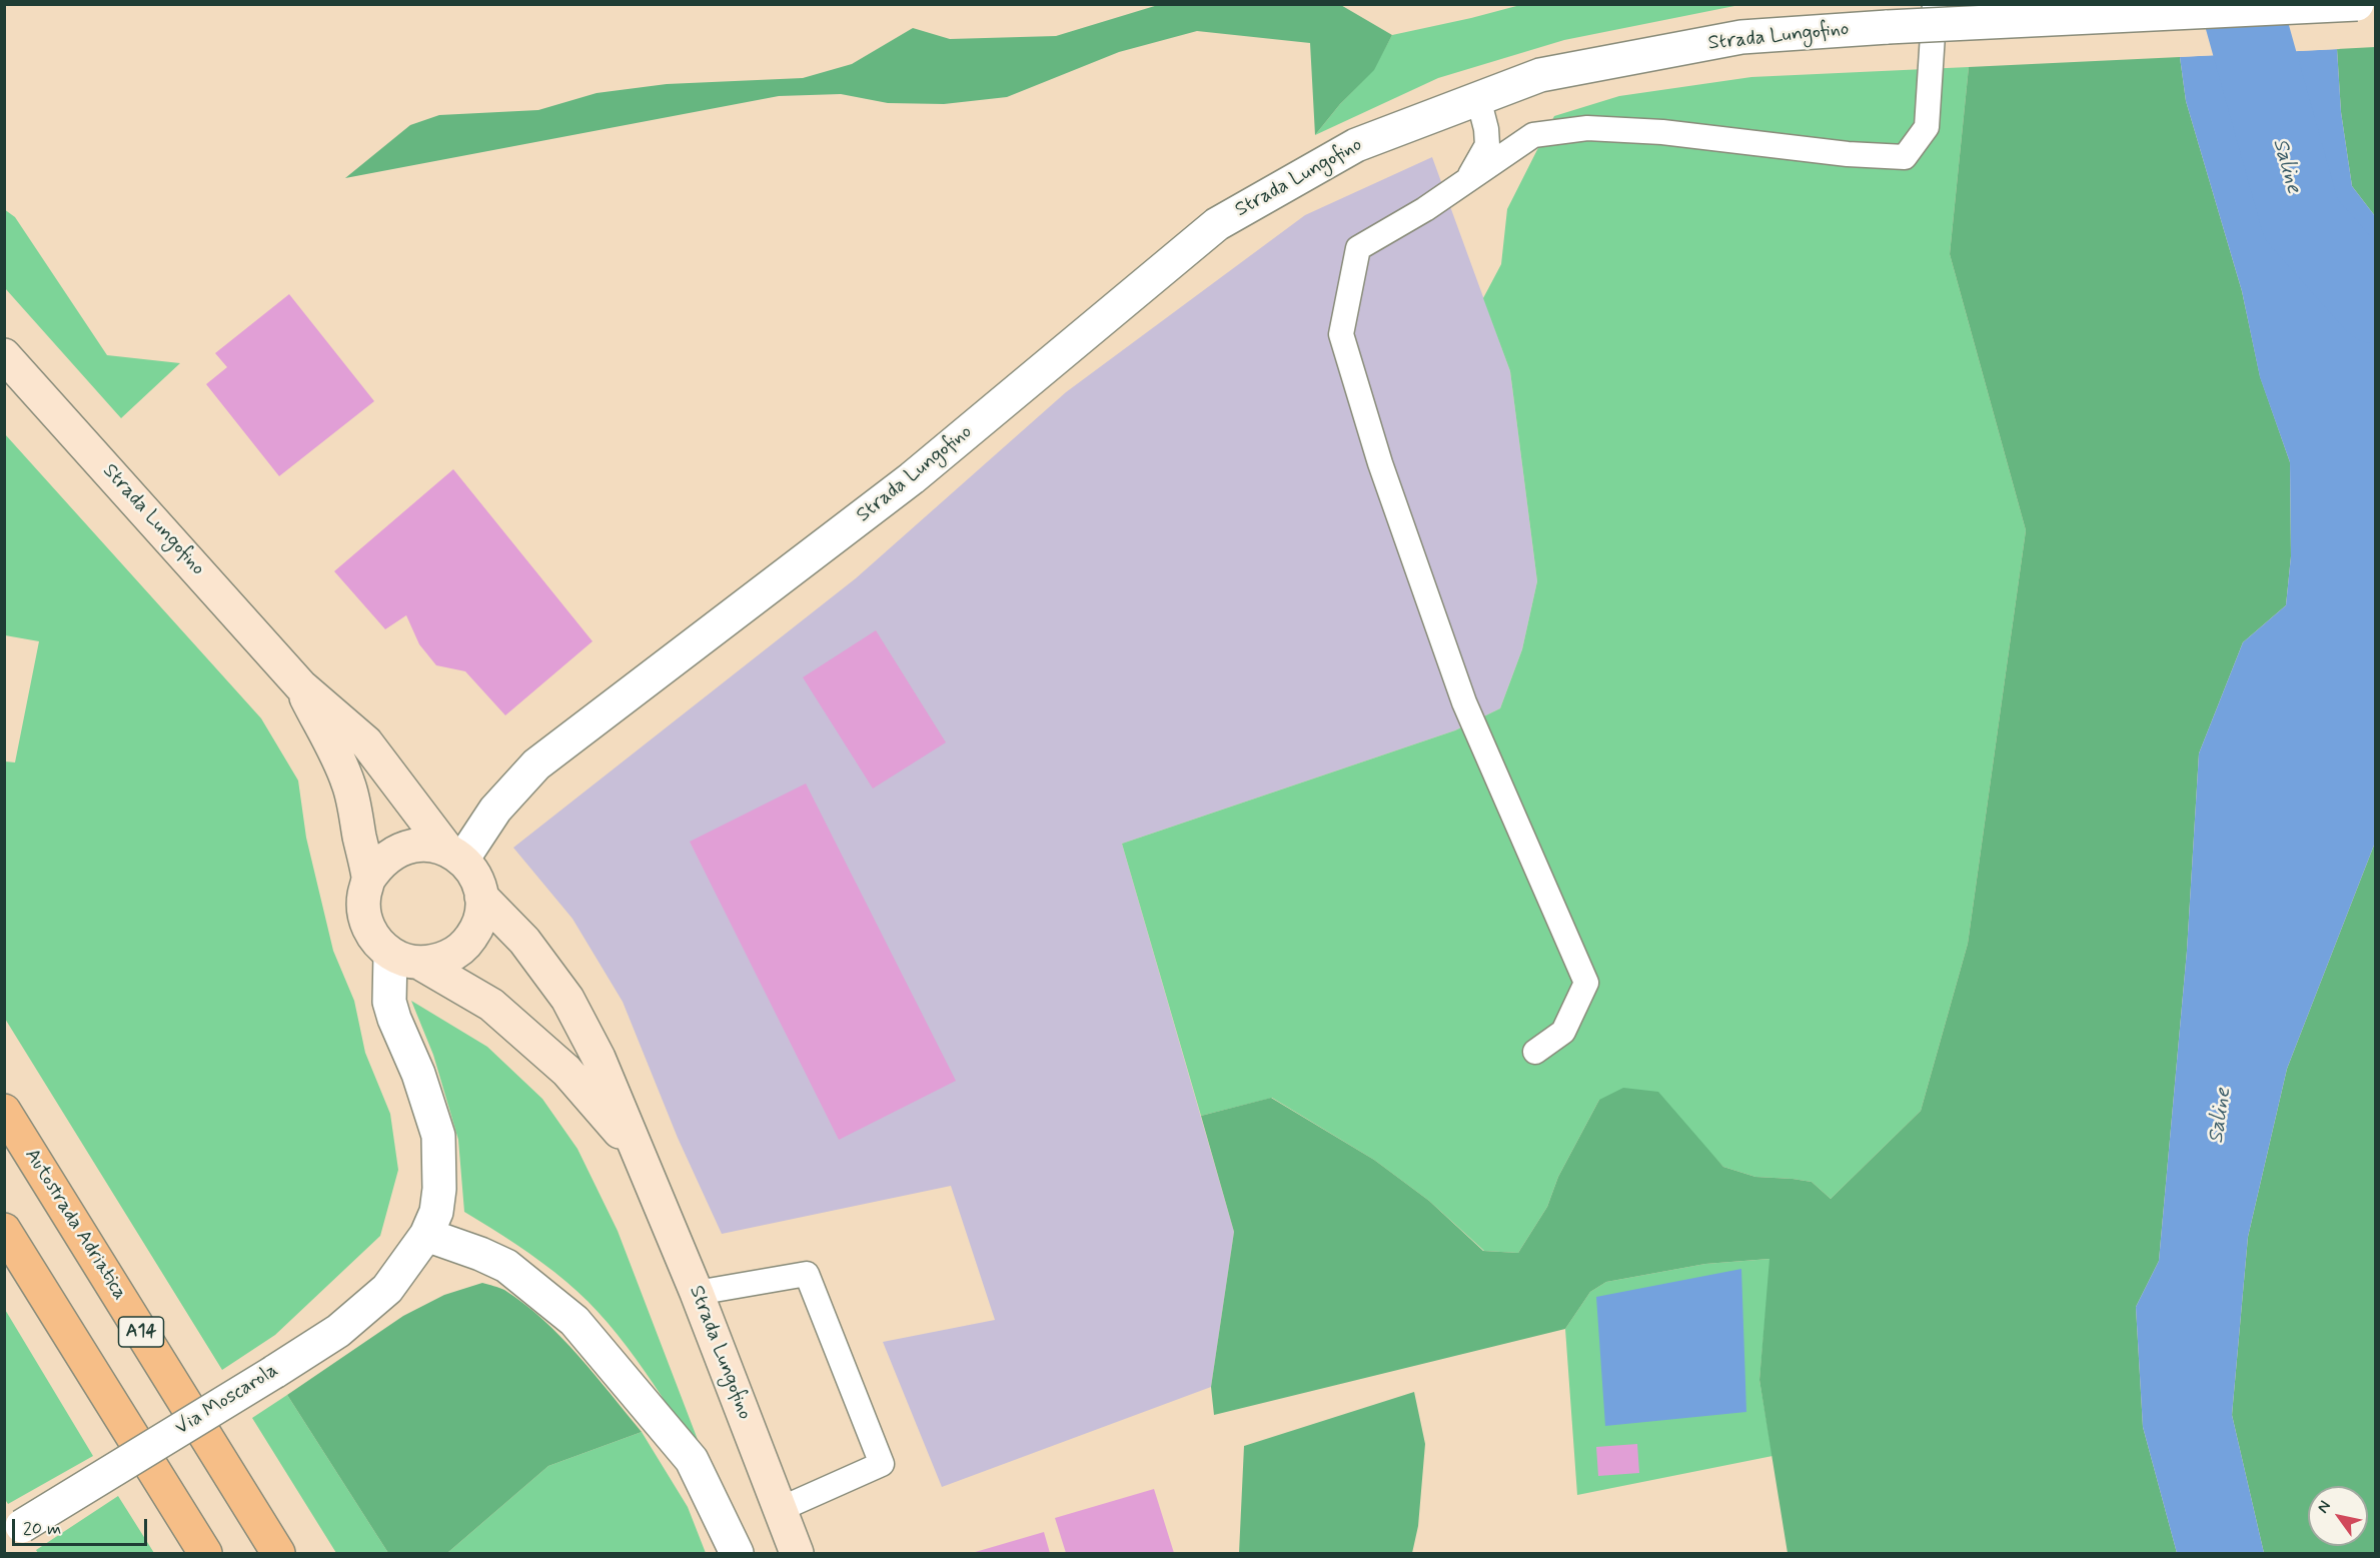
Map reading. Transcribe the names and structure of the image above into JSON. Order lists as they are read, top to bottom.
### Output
{
  "streets": {
    "highway": ["Autostrada Adriatica", "A14"],
    "main road": ["Strada Lungofino"],
    "street": ["Via Moscarola"]
  },
  "crossings": [
    ["Strada Lungofino", "Via Moscarola"]
  ],
  "water": ["Saline"],
  "scale_bar": "20 m",
  "north": "top left"
}
